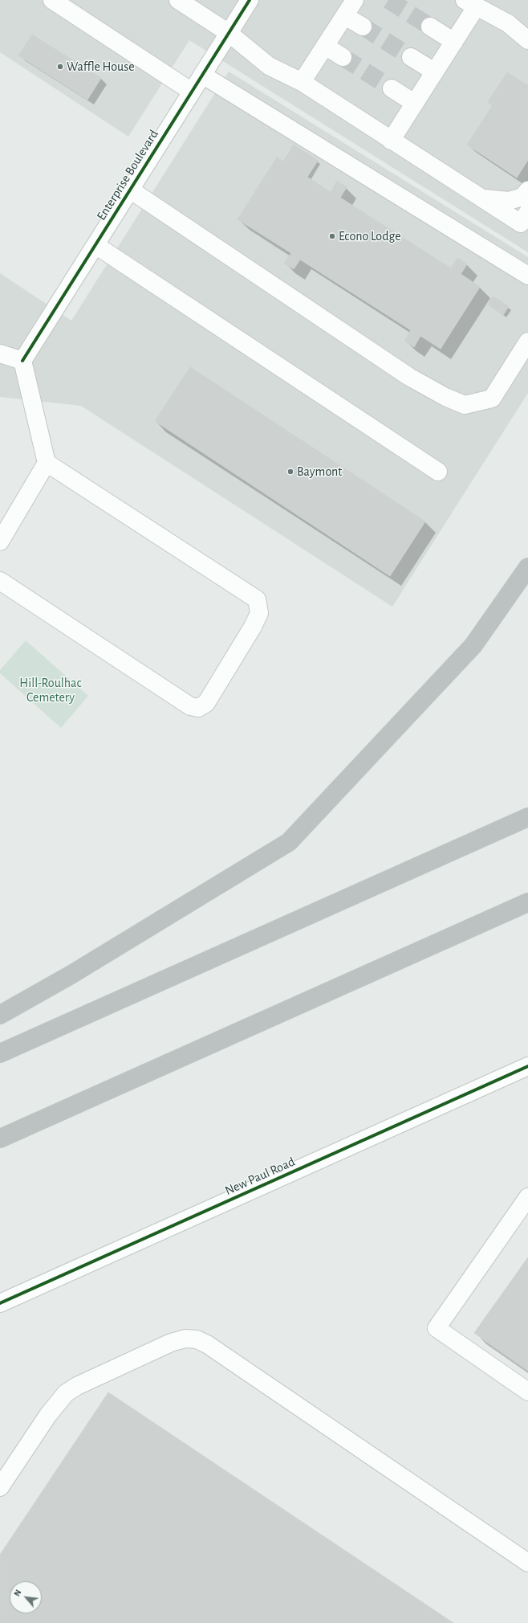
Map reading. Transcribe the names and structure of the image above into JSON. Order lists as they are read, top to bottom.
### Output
{
  "streets": {
    "street": ["Enterprise Boulevard", "New Paul Road"]
  },
  "parks": ["Hill-Roulhac Cemetery"],
  "places": ["Waffle House", "Econo Lodge", "Baymont"],
  "north": "top left"
}
